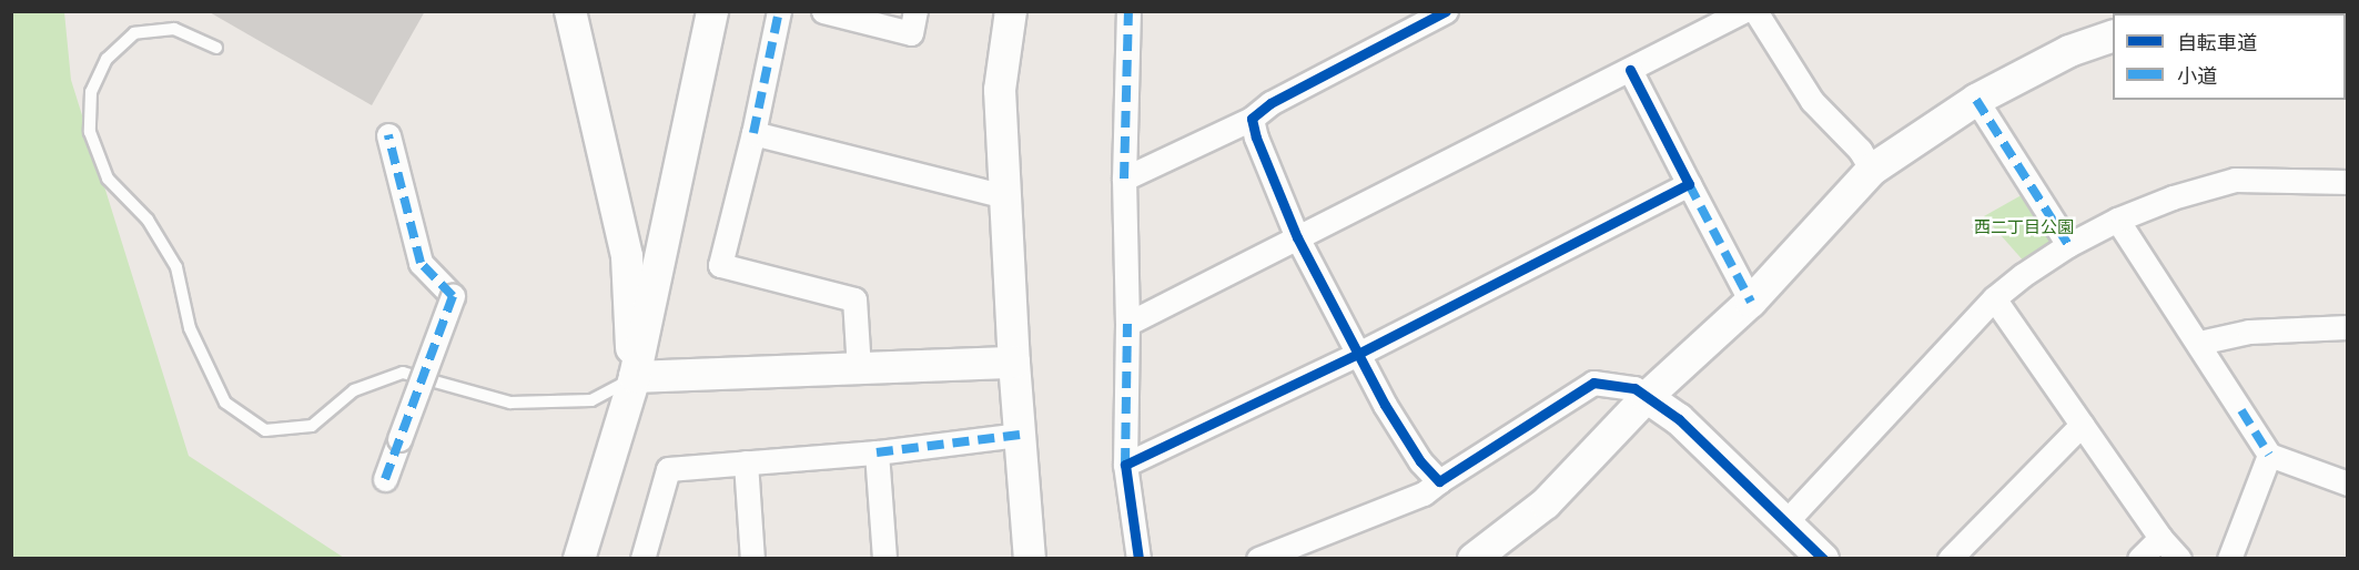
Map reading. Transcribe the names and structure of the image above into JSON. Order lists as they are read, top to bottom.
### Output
{
  "parks": ["西二丁目公園"],
  "legend": ["自転車道", "小道"]
}
